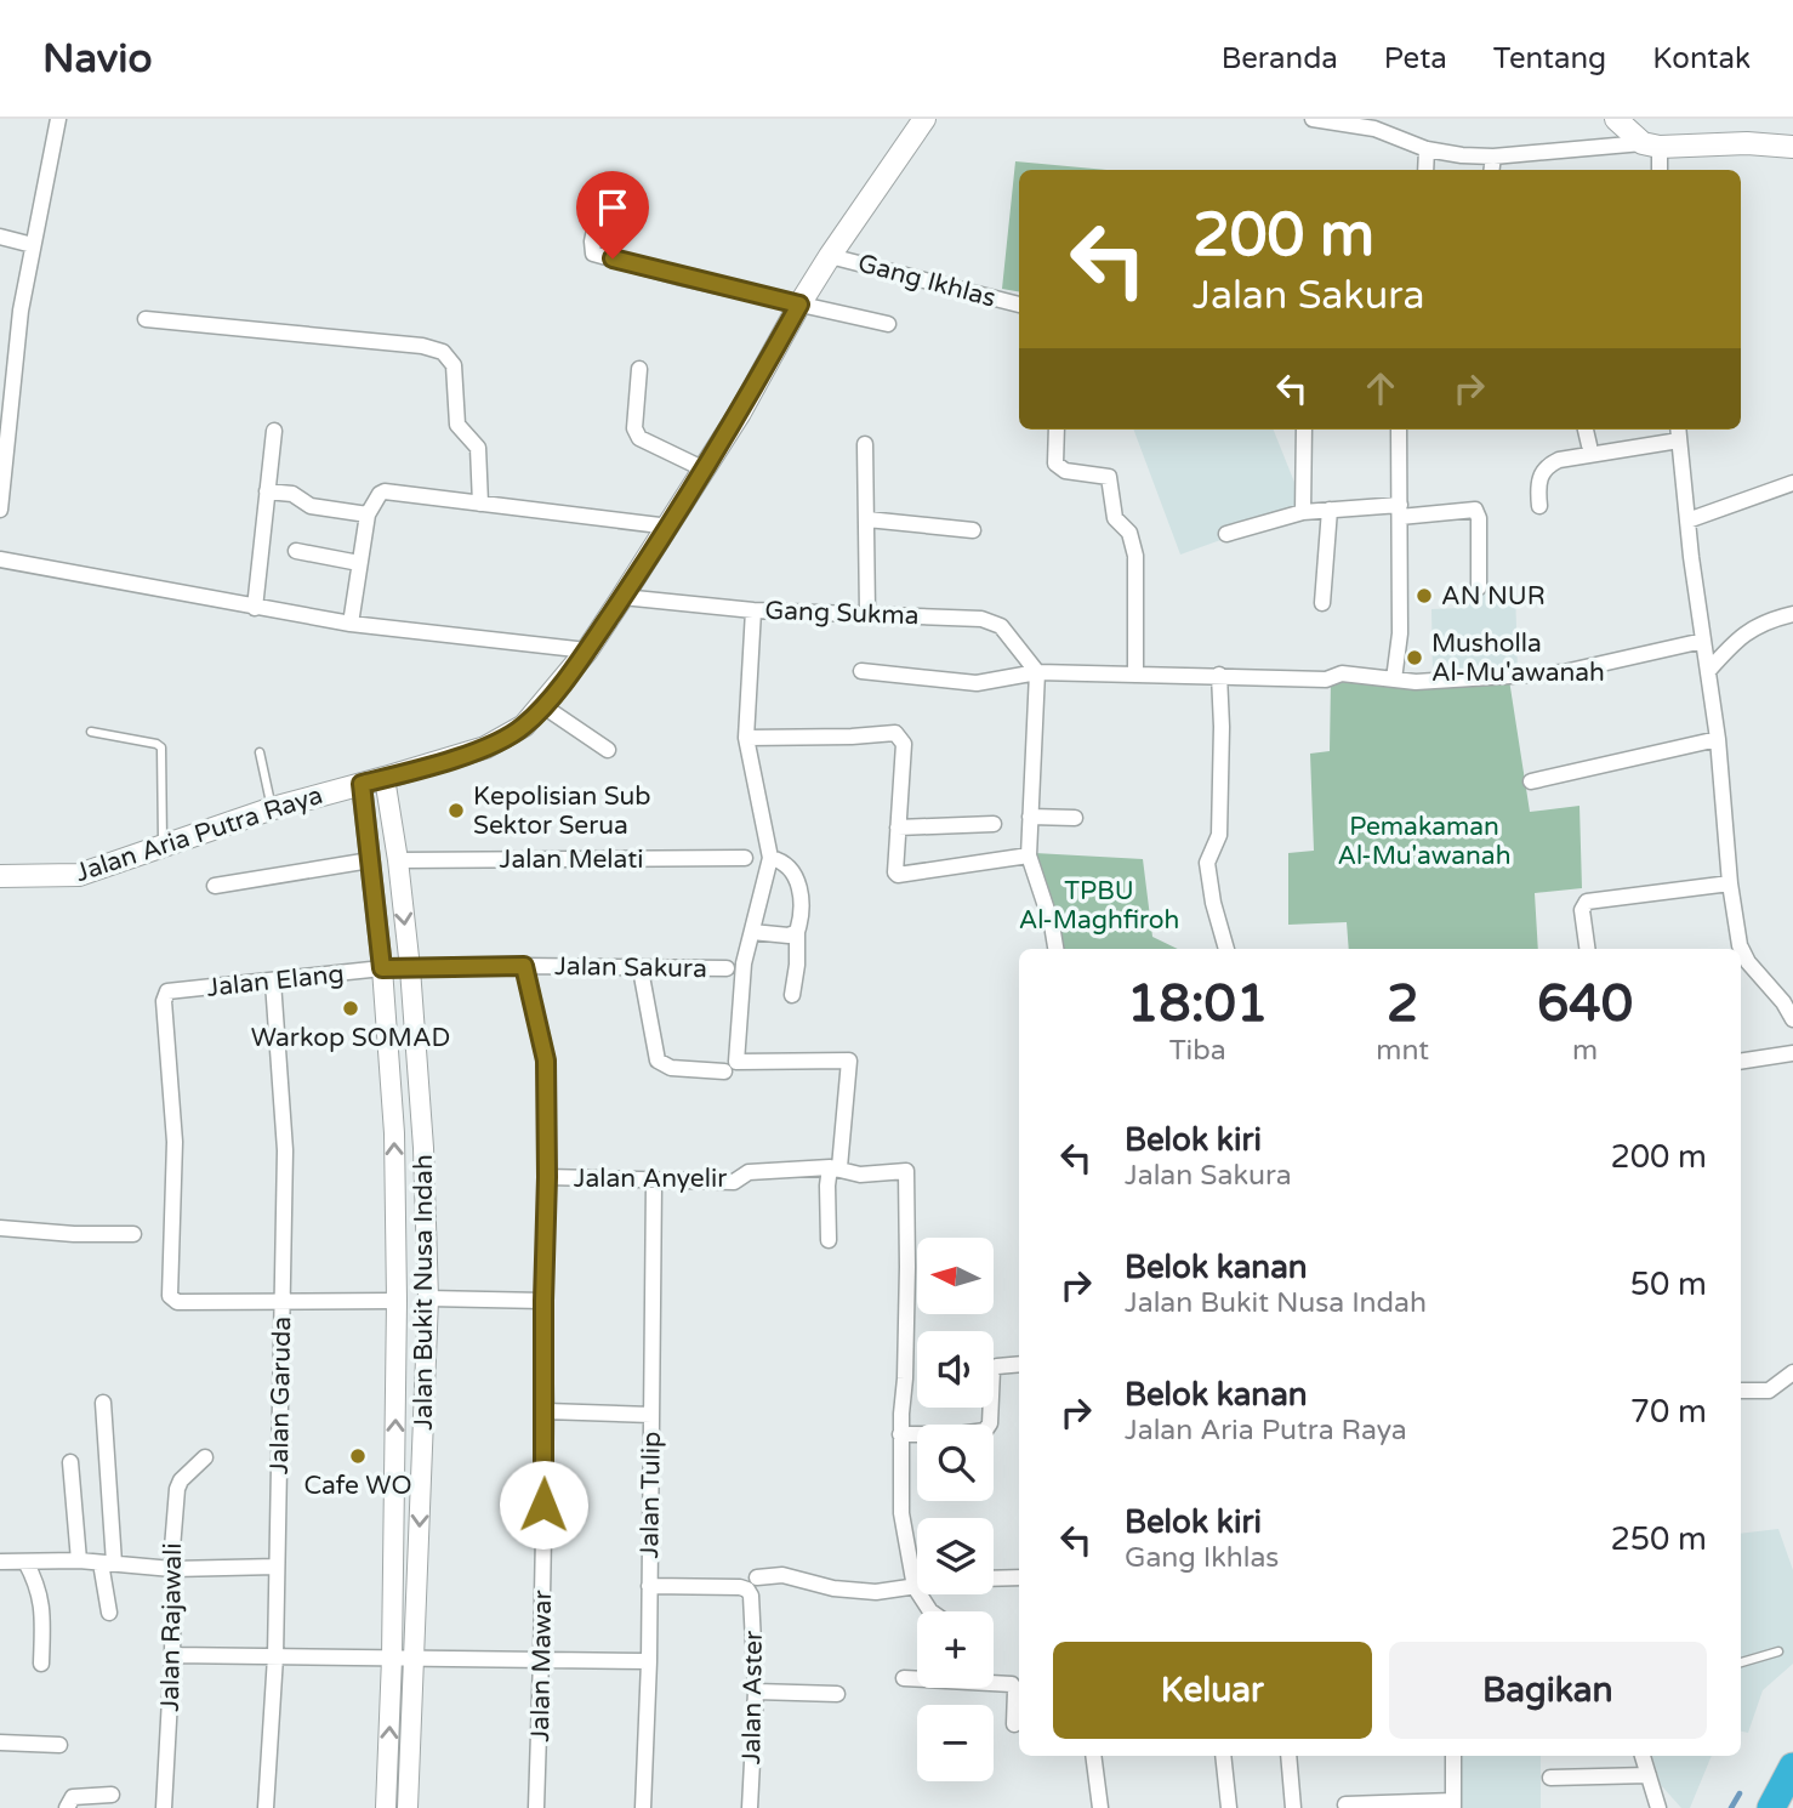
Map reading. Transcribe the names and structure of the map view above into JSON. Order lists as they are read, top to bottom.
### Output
{
  "streets": {
    "main road": ["Jalan Aria Putra Raya"],
    "street": [
      "Gang Ikhlas",
      "Gang Sukma",
      "Jalan Melati",
      "Jalan Sakura",
      "Jalan Elang",
      "Jalan Anyelir",
      "Jalan Bukit Nusa Indah",
      "Jalan Garuda",
      "Jalan Tulip",
      "Jalan Rajawali",
      "Jalan Mawar",
      "Jalan Aster"
    ]
  },
  "crossings": [
    ["Gang Ikhlas", "Jalan Aria Putra Raya"],
    ["Gang Sukma", "Jalan Aria Putra Raya"],
    ["Jalan Aria Putra Raya", "Jalan Bukit Nusa Indah"],
    ["Jalan Melati", "Jalan Bukit Nusa Indah"],
    ["Jalan Sakura", "Jalan Elang"],
    ["Jalan Sakura", "Jalan Bukit Nusa Indah"],
    ["Jalan Sakura", "Jalan Mawar"],
    ["Jalan Elang", "Jalan Bukit Nusa Indah"],
    ["Jalan Elang", "Jalan Garuda"],
    ["Jalan Anyelir", "Jalan Tulip"],
    ["Jalan Anyelir", "Jalan Mawar"]
  ],
  "parks": ["Pemakaman Al-Mu'awanah", "TPBU Al-Maghfiroh"],
  "places": [
    "AN NUR",
    "Musholla Al-Mu'awanah",
    "Kepolisian Sub Sektor Serua",
    "Warkop SOMAD",
    "Cafe WO"
  ],
  "north": "left",
  "page": {
    "header": "Navio",
    "nav": [
      "Beranda",
      "Peta",
      "Tentang",
      "Kontak"
    ],
    "turn": ["200 m", "Jalan Sakura"],
    "eta": [
      "18:01",
      "Tiba",
      "2",
      "mnt",
      "640",
      "m"
    ],
    "list": [
      {
        "name": "Belok kiri",
        "note": "Jalan Sakura",
        "value": "200 m"
      },
      {
        "name": "Belok kanan",
        "note": "Jalan Bukit Nusa Indah",
        "value": "50 m"
      },
      {
        "name": "Belok kanan",
        "note": "Jalan Aria Putra Raya",
        "value": "70 m"
      },
      {
        "name": "Belok kiri",
        "note": "Gang Ikhlas",
        "value": "250 m"
      }
    ],
    "map_buttons": ["+", "−"],
    "buttons": ["Keluar", "Bagikan"]
  }
}
